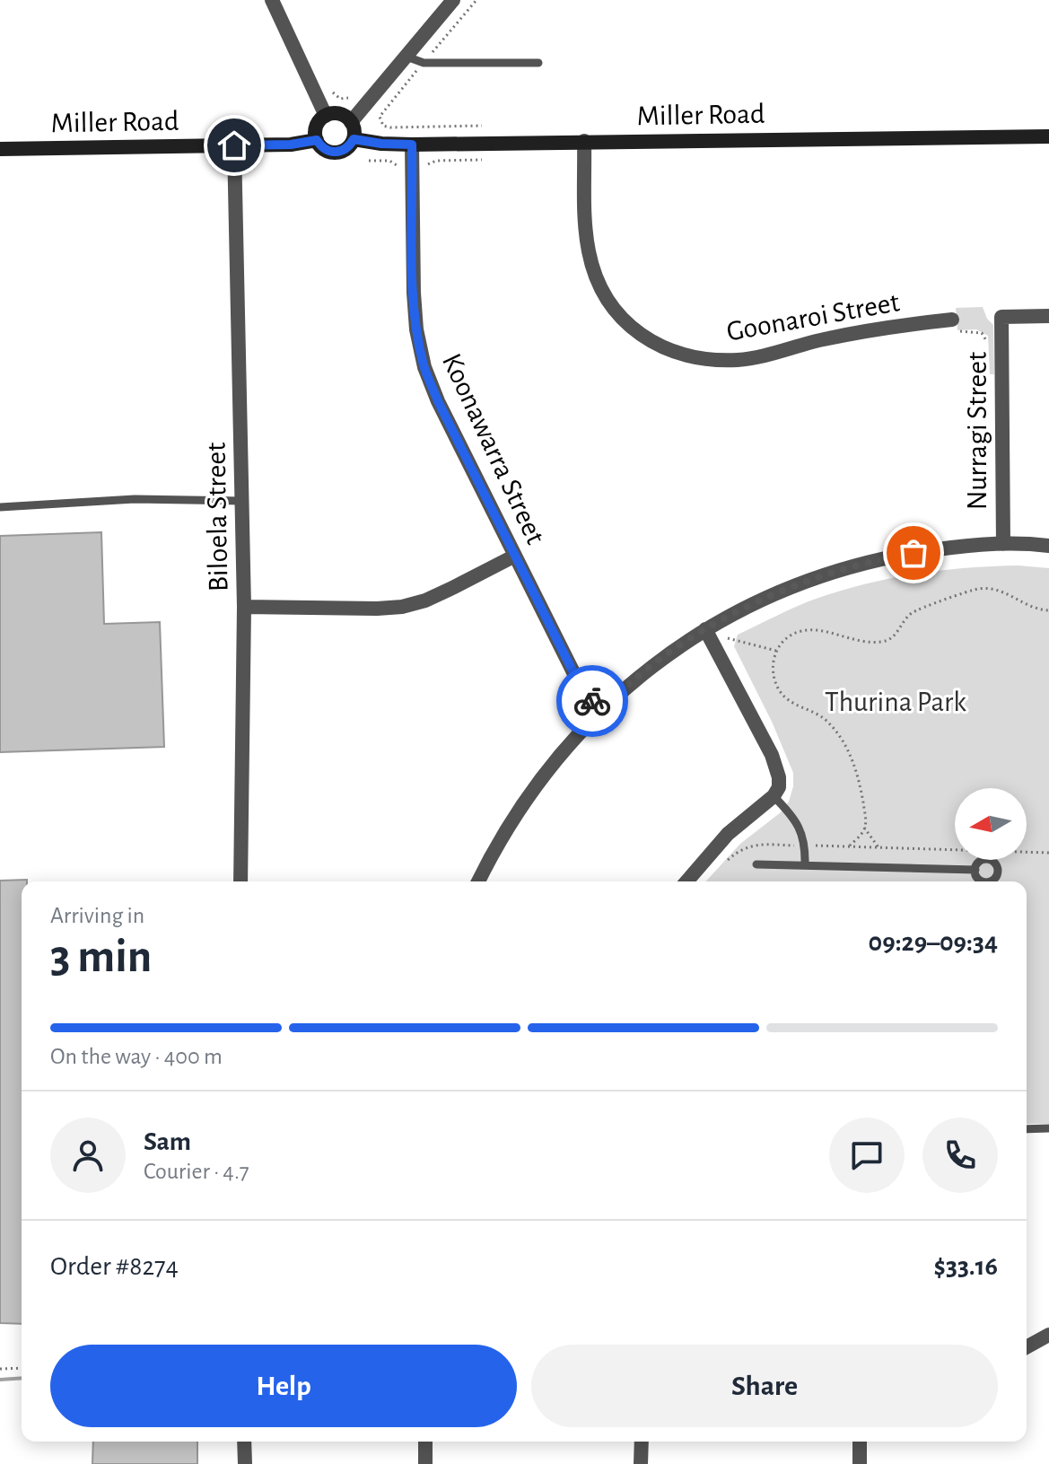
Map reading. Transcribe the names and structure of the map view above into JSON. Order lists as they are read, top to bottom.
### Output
{
  "streets": {
    "main road": ["Miller Road"],
    "street": [
      "Goonaroi Street",
      "Nurragi Street",
      "Koonawarra Street",
      "Biloela Street"
    ]
  },
  "crossings": [
    ["Miller Road", "Goonaroi Street"],
    ["Miller Road", "Koonawarra Street"],
    ["Miller Road", "Biloela Street"]
  ],
  "parks": ["Thurina Park"],
  "north": "left",
  "page": {
    "heading": ["3 min", "Arriving in", "09:29–09:34"],
    "panel": [
      "Sam",
      "Courier · 4.7",
      "Order #8274",
      "$33.16"
    ],
    "bar": "On the way · 400 m",
    "buttons": ["Help", "Share"]
  }
}
